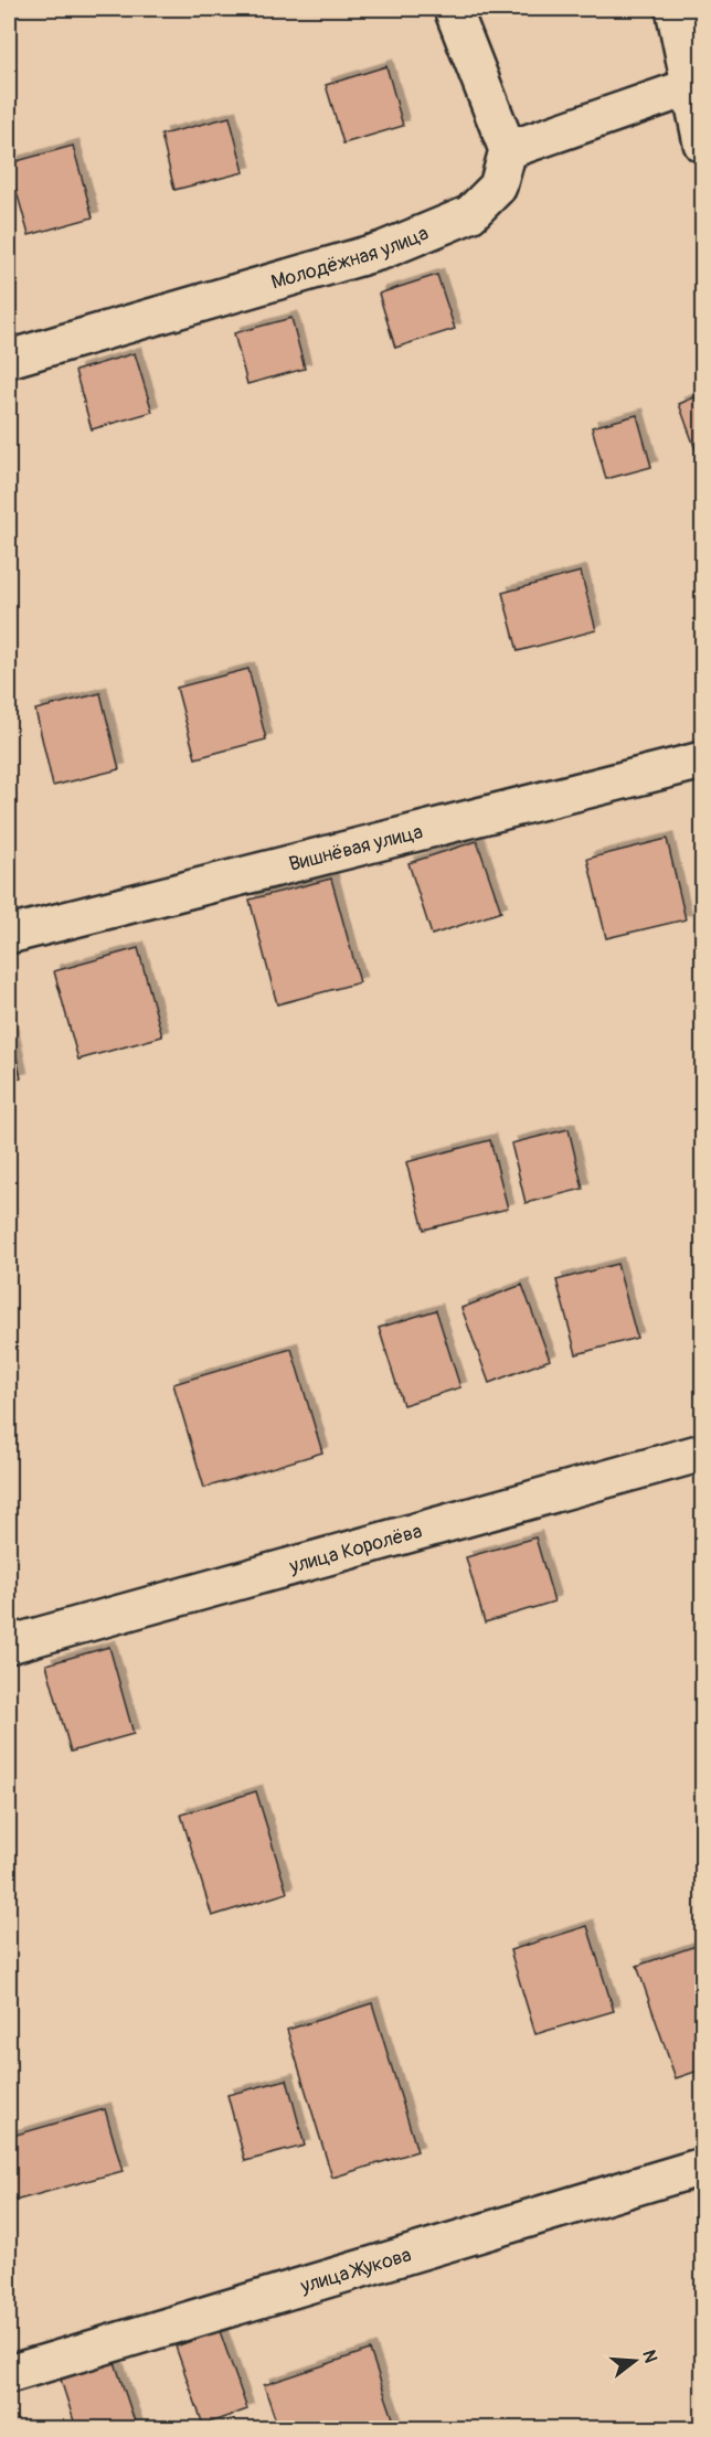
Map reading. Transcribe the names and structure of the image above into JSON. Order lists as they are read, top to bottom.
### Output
{
  "streets": {
    "street": [
      "Молодёжная улица",
      "Вишнёвая улица",
      "улица Королёва",
      "улица Жукова"
    ]
  },
  "north": "right"
}
